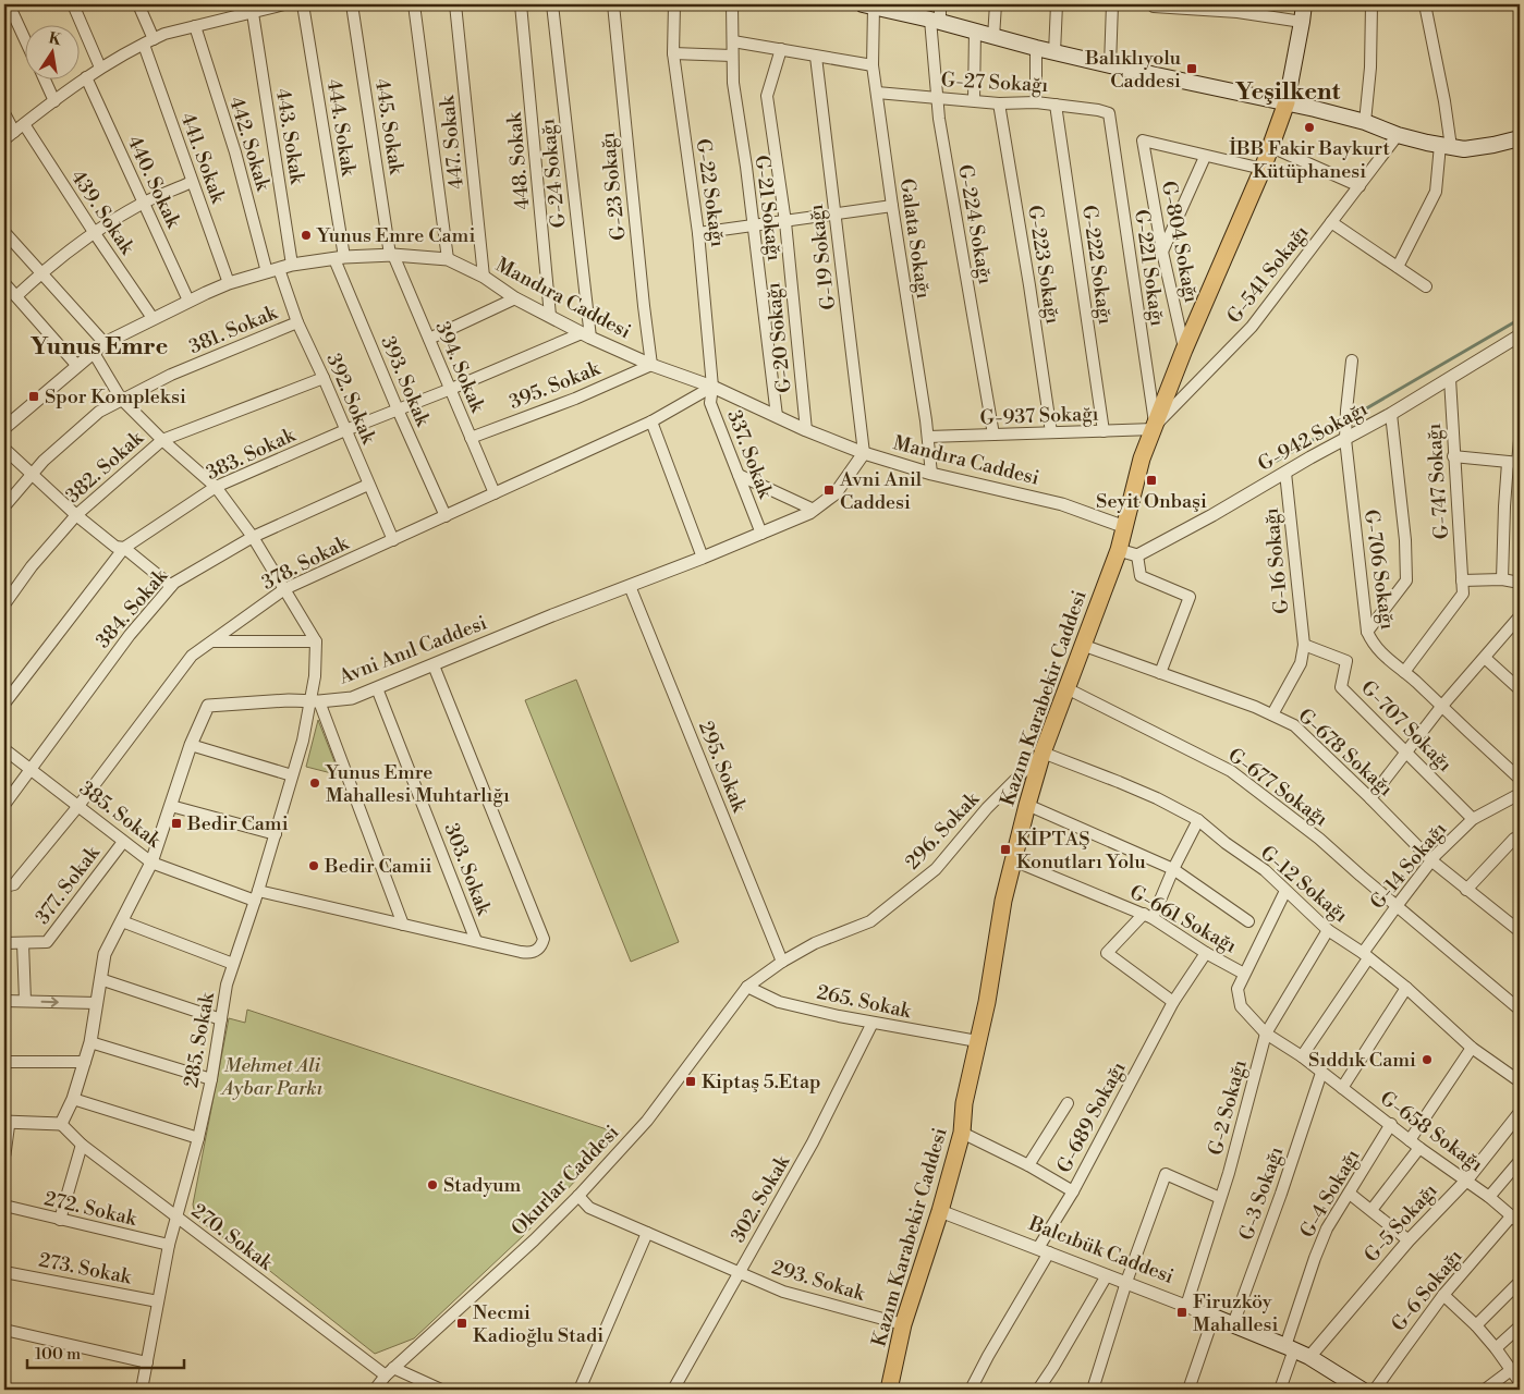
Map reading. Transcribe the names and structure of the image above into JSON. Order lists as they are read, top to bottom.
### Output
{
  "streets": {
    "main road": ["Kazım Karabekir Caddesi", "Balcıbük Caddesi"],
    "street": [
      "G-27 Sokağı",
      "445. Sokak",
      "444. Sokak",
      "443. Sokak",
      "447. Sokak",
      "442. Sokak",
      "441. Sokak",
      "448. Sokak",
      "G-24 Sokağı",
      "440. Sokak",
      "G-23 Sokağı",
      "G-22 Sokağı",
      "G-21 Sokağı",
      "439. Sokak",
      "G-224 Sokağı",
      "Galata Sokağı",
      "G-804 Sokağı",
      "G-19 Sokağı",
      "G-223 Sokağı",
      "G-222 Sokağı",
      "G-221 Sokağı",
      "G-541 Sokağı",
      "Mandıra Caddesi",
      "381. Sokak",
      "G-20 Sokağı",
      "394. Sokak",
      "393. Sokak",
      "395. Sokak",
      "392. Sokak",
      "G-937 Sokağı",
      "G-942 Sokağı",
      "383. Sokak",
      "337. Sokak",
      "382. Sokak",
      "G-747 Sokağı",
      "G-16 Sokağı",
      "378. Sokak",
      "G-706 Sokağı",
      "384. Sokak",
      "Avni Anıl Caddesi",
      "G-707 Sokağı",
      "G-678 Sokağı",
      "295. Sokak",
      "G-677 Sokağı",
      "385. Sokak",
      "296. Sokak",
      "G-14 Sokağı",
      "303. Sokak",
      "G-12 Sokağı",
      "377. Sokak",
      "G-661 Sokağı",
      "265. Sokak",
      "285. Sokak",
      "G-2 Sokağı",
      "G-689 Sokağı",
      "G-658 Sokağı",
      "Okurlar Caddesi",
      "G-3 Sokağı",
      "G-4 Sokağı",
      "302. Sokak",
      "272. Sokak",
      "G-5 Sokağı",
      "270. Sokak",
      "273. Sokak",
      "293. Sokak",
      "G-6 Sokağı"
    ]
  },
  "crossings": [
    ["G-27 Sokağı", "G-224 Sokağı"],
    ["G-27 Sokağı", "Galata Sokağı"],
    ["G-27 Sokağı", "G-223 Sokağı"],
    ["G-27 Sokağı", "G-222 Sokağı"],
    ["G-27 Sokağı", "G-221 Sokağı"],
    ["445. Sokak", "Mandıra Caddesi"],
    ["445. Sokak", "394. Sokak"],
    ["444. Sokak", "Mandıra Caddesi"],
    ["444. Sokak", "393. Sokak"],
    ["443. Sokak", "Mandıra Caddesi"],
    ["447. Sokak", "Mandıra Caddesi"],
    ["442. Sokak", "Mandıra Caddesi"],
    ["442. Sokak", "392. Sokak"],
    ["441. Sokak", "Mandıra Caddesi"],
    ["448. Sokak", "Mandıra Caddesi"],
    ["G-24 Sokağı", "Mandıra Caddesi"],
    ["G-24 Sokağı", "383. Sokak"],
    ["440. Sokak", "Mandıra Caddesi"],
    ["G-23 Sokağı", "Mandıra Caddesi"],
    ["G-23 Sokağı", "395. Sokak"],
    ["G-22 Sokağı", "Mandıra Caddesi"],
    ["G-22 Sokağı", "337. Sokak"],
    ["G-22 Sokağı", "378. Sokak"],
    ["G-21 Sokağı", "Mandıra Caddesi"],
    ["439. Sokak", "Mandıra Caddesi"],
    ["G-224 Sokağı", "G-937 Sokağı"],
    ["Galata Sokağı", "Mandıra Caddesi"],
    ["Galata Sokağı", "G-937 Sokağı"],
    ["G-804 Sokağı", "Kazım Karabekir Caddesi"],
    ["G-19 Sokağı", "Mandıra Caddesi"],
    ["G-19 Sokağı", "Avni Anıl Caddesi"],
    ["G-223 Sokağı", "G-937 Sokağı"],
    ["G-222 Sokağı", "G-937 Sokağı"],
    ["G-221 Sokağı", "G-541 Sokağı"],
    ["G-221 Sokağı", "G-937 Sokağı"],
    ["G-221 Sokağı", "Kazım Karabekir Caddesi"],
    ["G-541 Sokağı", "G-937 Sokağı"],
    ["G-541 Sokağı", "Kazım Karabekir Caddesi"],
    ["Mandıra Caddesi", "G-20 Sokağı"],
    ["Mandıra Caddesi", "394. Sokak"],
    ["Mandıra Caddesi", "393. Sokak"],
    ["Mandıra Caddesi", "395. Sokak"],
    ["Mandıra Caddesi", "392. Sokak"],
    ["Mandıra Caddesi", "383. Sokak"],
    ["Mandıra Caddesi", "337. Sokak"],
    ["Mandıra Caddesi", "378. Sokak"],
    ["Mandıra Caddesi", "Avni Anıl Caddesi"],
    ["Mandıra Caddesi", "Kazım Karabekir Caddesi"],
    ["381. Sokak", "392. Sokak"],
    ["394. Sokak", "395. Sokak"],
    ["394. Sokak", "383. Sokak"],
    ["394. Sokak", "378. Sokak"],
    ["393. Sokak", "383. Sokak"],
    ["393. Sokak", "378. Sokak"],
    ["392. Sokak", "383. Sokak"],
    ["392. Sokak", "382. Sokak"],
    ["392. Sokak", "378. Sokak"],
    ["392. Sokak", "384. Sokak"],
    ["G-937 Sokağı", "Kazım Karabekir Caddesi"],
    ["G-942 Sokağı", "G-747 Sokağı"],
    ["G-942 Sokağı", "G-16 Sokağı"],
    ["G-942 Sokağı", "G-706 Sokağı"],
    ["337. Sokak", "378. Sokak"],
    ["337. Sokak", "Avni Anıl Caddesi"],
    ["G-16 Sokağı", "G-707 Sokağı"],
    ["378. Sokak", "385. Sokak"],
    ["384. Sokak", "385. Sokak"],
    ["Avni Anıl Caddesi", "295. Sokak"],
    ["Avni Anıl Caddesi", "385. Sokak"],
    ["Avni Anıl Caddesi", "303. Sokak"],
    ["Avni Anıl Caddesi", "285. Sokak"],
    ["Avni Anıl Caddesi", "270. Sokak"],
    ["Kazım Karabekir Caddesi", "G-678 Sokağı"],
    ["Kazım Karabekir Caddesi", "G-677 Sokağı"],
    ["Kazım Karabekir Caddesi", "296. Sokak"],
    ["Kazım Karabekir Caddesi", "G-12 Sokağı"],
    ["Kazım Karabekir Caddesi", "G-661 Sokağı"],
    ["Kazım Karabekir Caddesi", "265. Sokak"],
    ["Kazım Karabekir Caddesi", "Balcıbük Caddesi"],
    ["Kazım Karabekir Caddesi", "293. Sokak"],
    ["G-707 Sokağı", "G-14 Sokağı"],
    ["G-678 Sokağı", "G-14 Sokağı"],
    ["295. Sokak", "296. Sokak"],
    ["G-677 Sokağı", "G-14 Sokağı"],
    ["385. Sokak", "303. Sokak"],
    ["385. Sokak", "377. Sokak"],
    ["385. Sokak", "285. Sokak"],
    ["296. Sokak", "G-12 Sokağı"],
    ["296. Sokak", "265. Sokak"],
    ["296. Sokak", "Okurlar Caddesi"],
    ["G-14 Sokağı", "G-12 Sokağı"],
    ["G-14 Sokağı", "G-658 Sokağı"],
    ["G-12 Sokağı", "G-2 Sokağı"],
    ["G-12 Sokağı", "G-658 Sokağı"],
    ["G-661 Sokağı", "G-689 Sokağı"],
    ["G-661 Sokağı", "G-658 Sokağı"],
    ["265. Sokak", "Okurlar Caddesi"],
    ["265. Sokak", "302. Sokak"],
    ["285. Sokak", "272. Sokak"],
    ["285. Sokak", "270. Sokak"],
    ["285. Sokak", "273. Sokak"],
    ["G-2 Sokağı", "G-658 Sokağı"],
    ["G-2 Sokağı", "Balcıbük Caddesi"],
    ["G-689 Sokağı", "Balcıbük Caddesi"],
    ["G-658 Sokağı", "G-3 Sokağı"],
    ["G-658 Sokağı", "G-4 Sokağı"],
    ["G-658 Sokağı", "G-5 Sokağı"],
    ["G-658 Sokağı", "G-6 Sokağı"],
    ["Okurlar Caddesi", "270. Sokak"],
    ["Okurlar Caddesi", "293. Sokak"],
    ["G-3 Sokağı", "Balcıbük Caddesi"],
    ["G-4 Sokağı", "Balcıbük Caddesi"],
    ["302. Sokak", "293. Sokak"],
    ["G-5 Sokağı", "Balcıbük Caddesi"]
  ],
  "districts": ["Yeşilkent", "Yunus Emre"],
  "parks": ["Mehmet Ali Aybar Parkı"],
  "places": {
    "transit": [
      "Balıklıyolu Caddesi",
      "Spor Kompleksi",
      "Seyit Onbaşi",
      "Avni Anil Caddesi",
      "Bedir Cami",
      "KİPTAŞ Konutları Yolu",
      "Kiptaş 5.Etap",
      "Firuzköy Mahallesi",
      "Necmi Kadioğlu Stadi"
    ],
    "other": [
      "İBB Fakir Baykurt Kütüphanesi",
      "Yunus Emre Cami",
      "Yunus Emre Mahallesi Muhtarlığı",
      "Bedir Camii",
      "Sıddık Cami",
      "Stadyum"
    ]
  },
  "scale_bar": "100 m",
  "north": "top"
}
